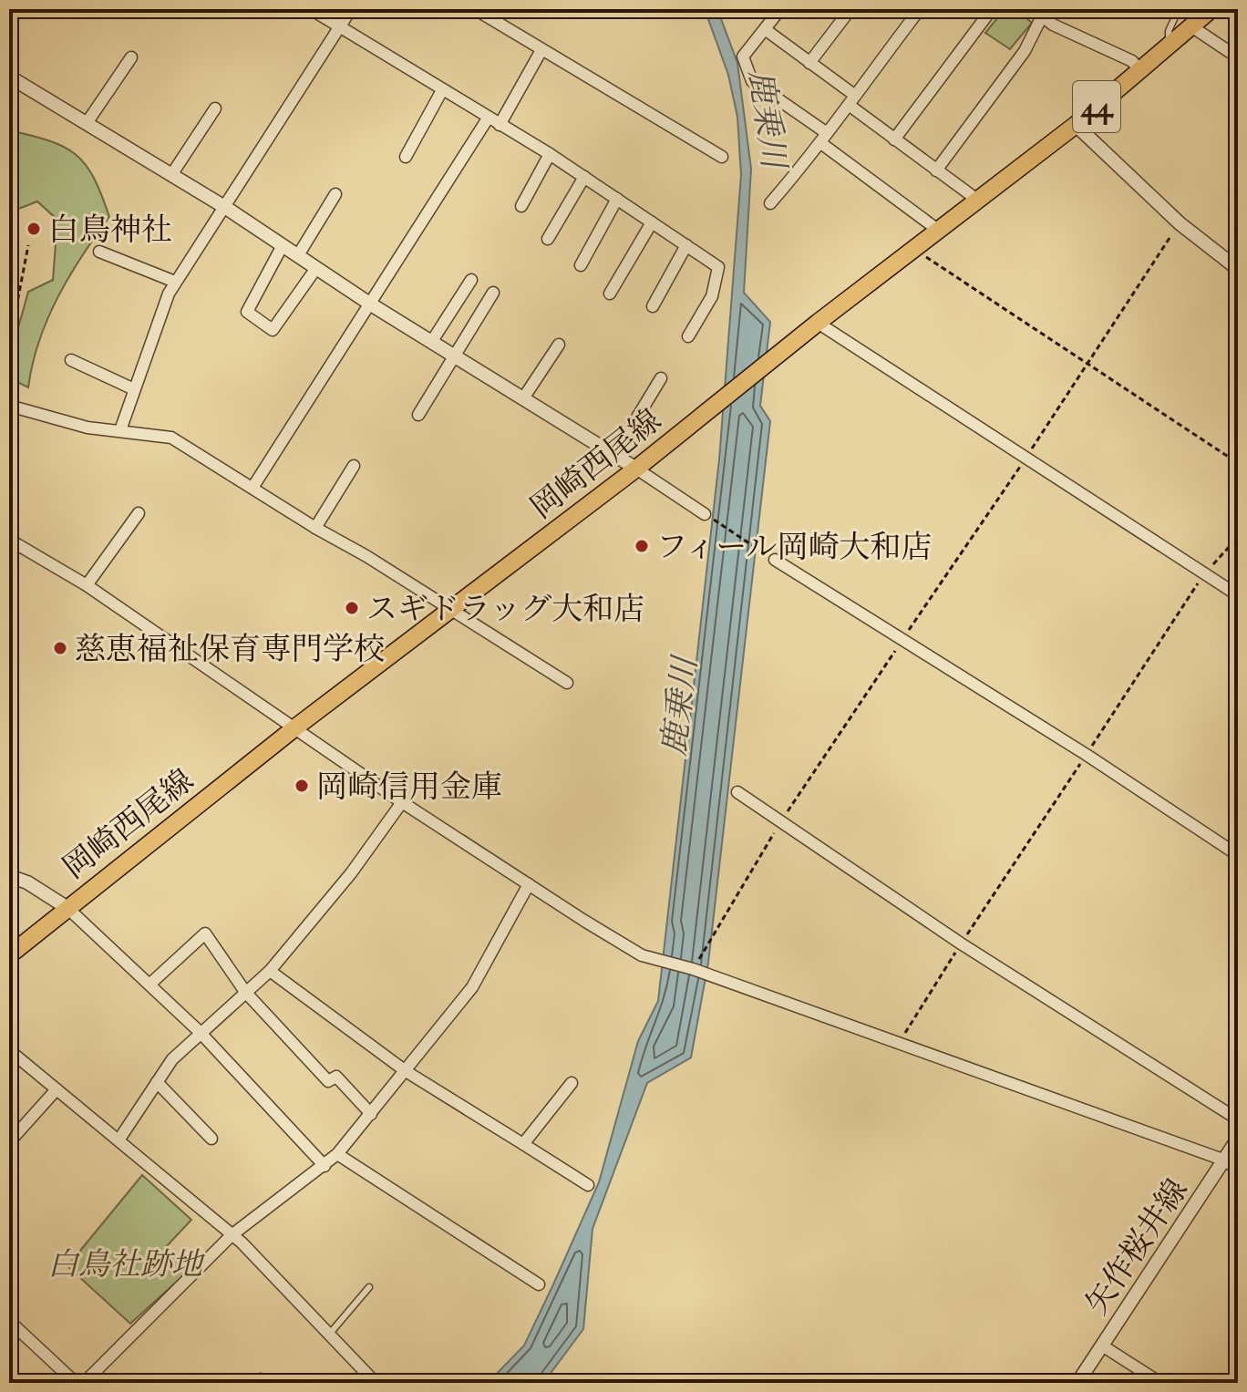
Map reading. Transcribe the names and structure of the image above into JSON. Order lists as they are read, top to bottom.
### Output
{
  "streets": {
    "main road": ["44", "岡崎西尾線"],
    "street": ["矢作桜井線"]
  },
  "water": ["鹿乗川"],
  "parks": ["白鳥社跡地"],
  "places": [
    "白鳥神社",
    "フィール岡崎大和店",
    "スギドラッグ大和店",
    "慈恵福祉保育専門学校",
    "岡崎信用金庫"
  ]
}
